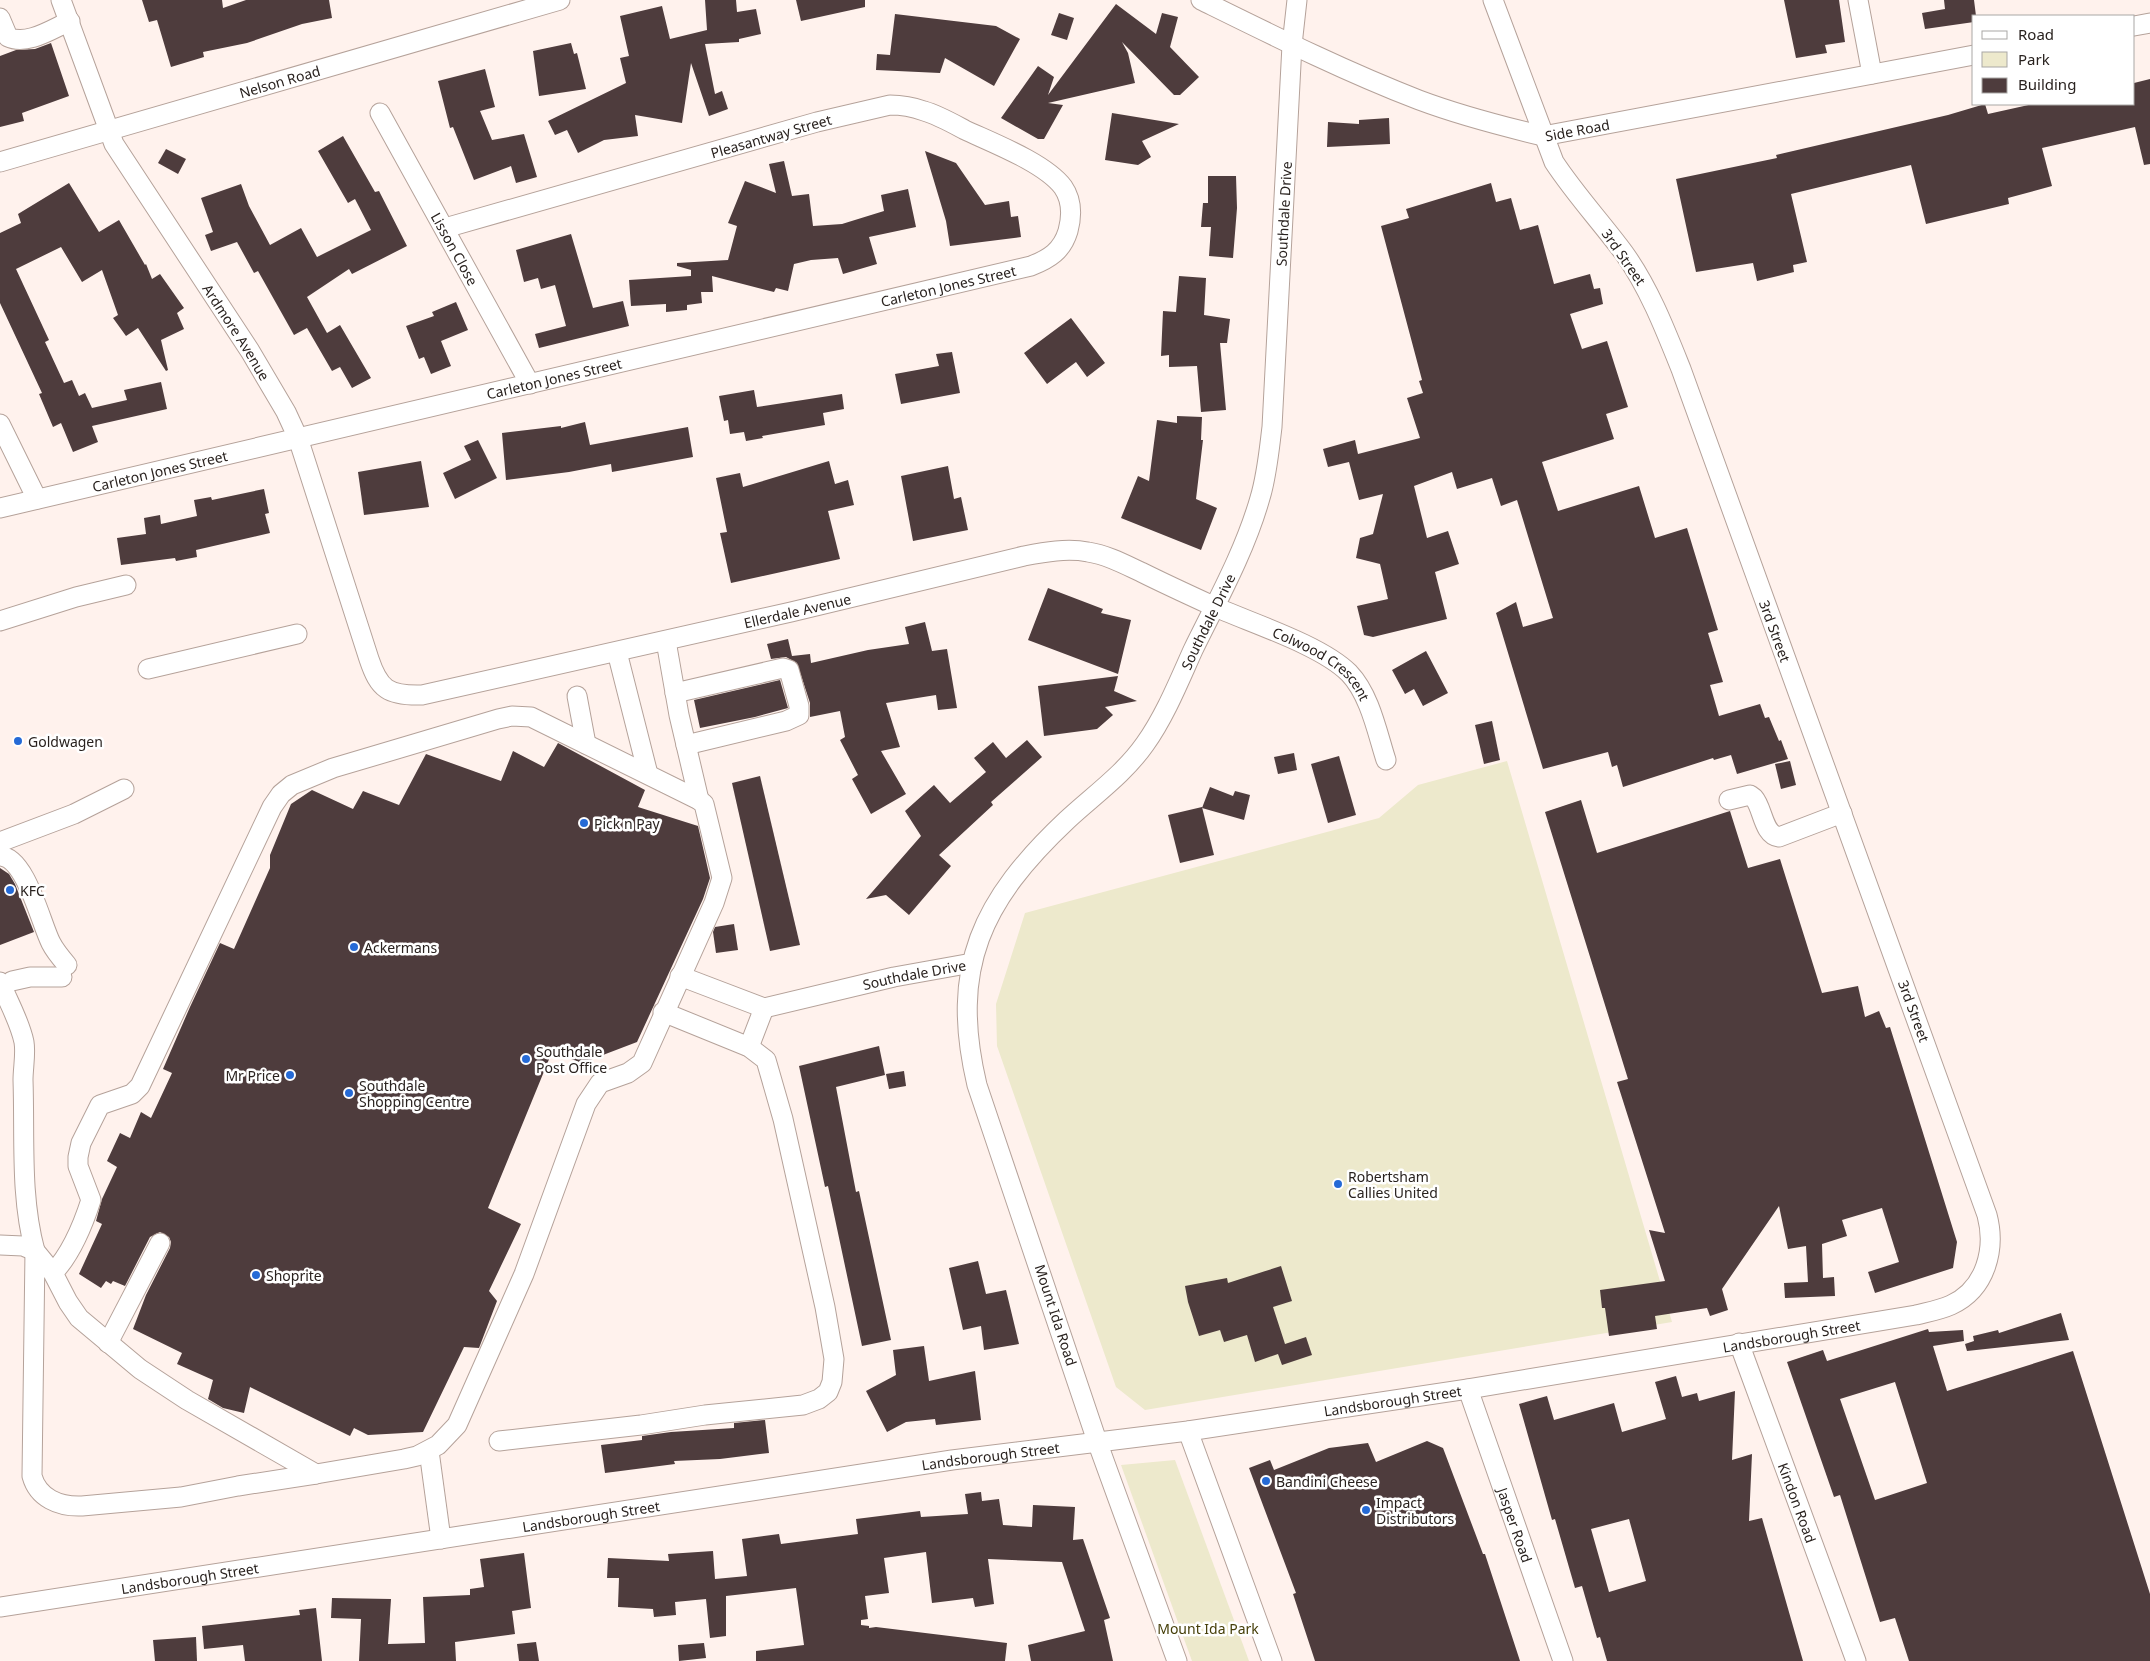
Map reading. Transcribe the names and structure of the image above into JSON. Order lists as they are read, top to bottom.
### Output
{
  "streets": {
    "street": [
      "Nelson Road",
      "Side Road",
      "Pleasantway Street",
      "Southdale Drive",
      "Lisson Close",
      "3rd Street",
      "Carleton Jones Street",
      "Ardmore Avenue",
      "Ellerdale Avenue",
      "Colwood Crescent",
      "Mount Ida Road",
      "Landsborough Street",
      "Kindon Road",
      "Jasper Road"
    ]
  },
  "crossings": [
    ["Nelson Road", "Ardmore Avenue"],
    ["Side Road", "Southdale Drive"],
    ["Side Road", "3rd Street"],
    ["Pleasantway Street", "Lisson Close"],
    ["Pleasantway Street", "Carleton Jones Street"],
    ["Southdale Drive", "Ellerdale Avenue"],
    ["Southdale Drive", "Colwood Crescent"],
    ["Southdale Drive", "Mount Ida Road"],
    ["Lisson Close", "Carleton Jones Street"],
    ["3rd Street", "Landsborough Street"],
    ["Carleton Jones Street", "Ardmore Avenue"],
    ["Ardmore Avenue", "Ellerdale Avenue"],
    ["Ellerdale Avenue", "Colwood Crescent"],
    ["Mount Ida Road", "Landsborough Street"],
    ["Landsborough Street", "Kindon Road"],
    ["Landsborough Street", "Jasper Road"]
  ],
  "parks": ["Mount Ida Park"],
  "places": [
    "Goldwagen",
    "Pick n Pay",
    "KFC",
    "Ackermans",
    "Southdale Post Office",
    "Mr Price",
    "Southdale Shopping Centre",
    "Robertsham Callies United",
    "Shoprite",
    "Bandini Cheese",
    "Impact Distributors"
  ],
  "legend": ["Road", "Park", "Building"]
}
